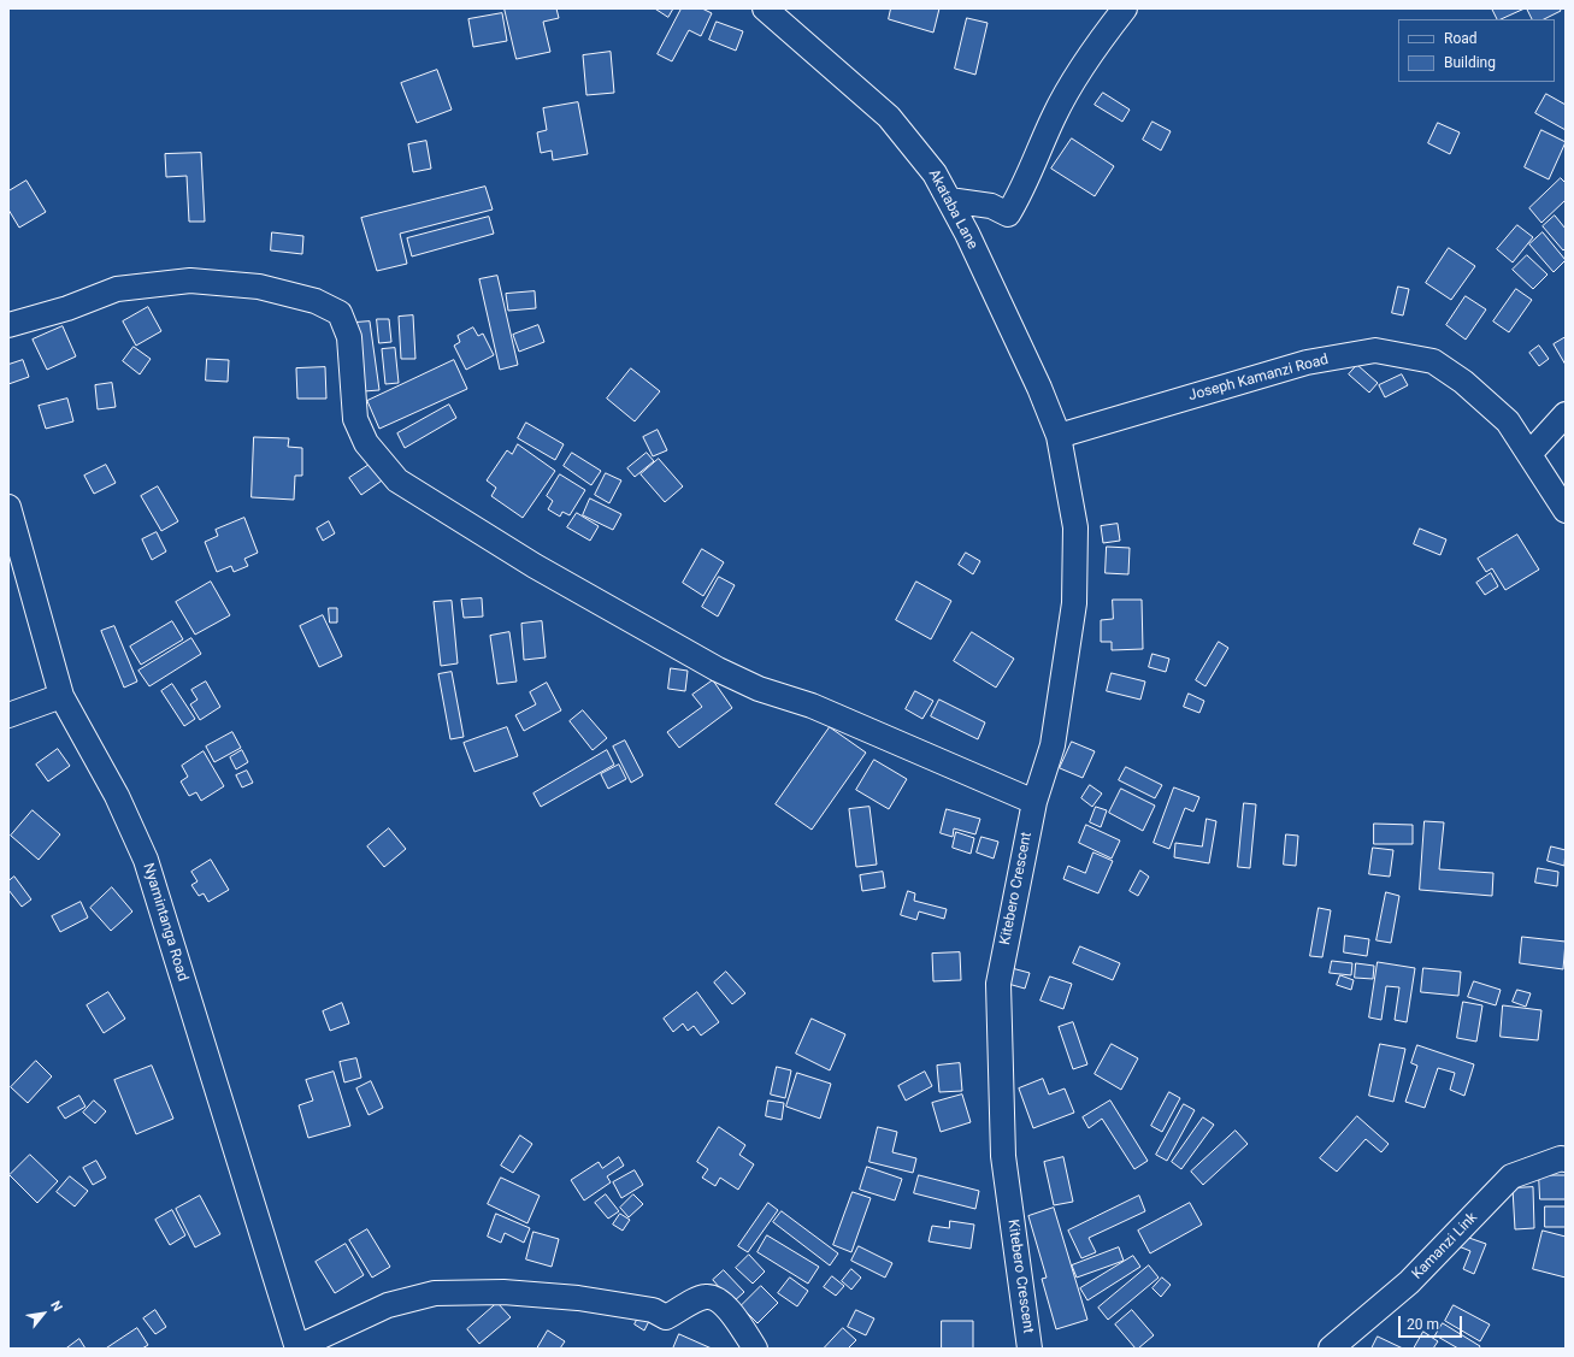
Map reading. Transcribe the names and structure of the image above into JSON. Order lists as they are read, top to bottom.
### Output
{
  "streets": {
    "street": [
      "Akataba Lane",
      "Joseph Kamanzi Road",
      "Kitebero Crescent",
      "Nyamintanga Road",
      "Kamanzi Link"
    ]
  },
  "crossings": [
    ["Akataba Lane", "Joseph Kamanzi Road"],
    ["Akataba Lane", "Kitebero Crescent"],
    ["Joseph Kamanzi Road", "Kitebero Crescent"]
  ],
  "legend": ["Road", "Building"],
  "scale_bar": "20 m",
  "north": "top right"
}
